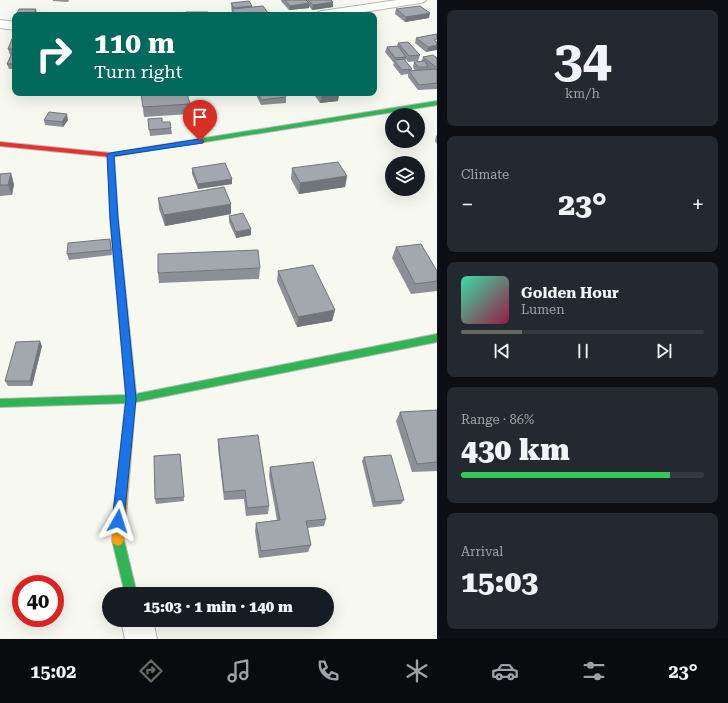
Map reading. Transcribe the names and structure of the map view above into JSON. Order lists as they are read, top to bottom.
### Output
{
  "page": {
    "tile": [
      ["34", "km/h"],
      "Climate",
      ["Range · 86%", "430 km"],
      ["Arrival", "15:03"]
    ],
    "turn": ["110 m", "Turn right"],
    "heat": ["−", "23°", "+"],
    "song": ["Golden Hour", "Lumen"],
    "limit": "40",
    "trip": "15:03 · 1 min · 140 m",
    "tabs": ["15:02", "23°"]
  }
}
